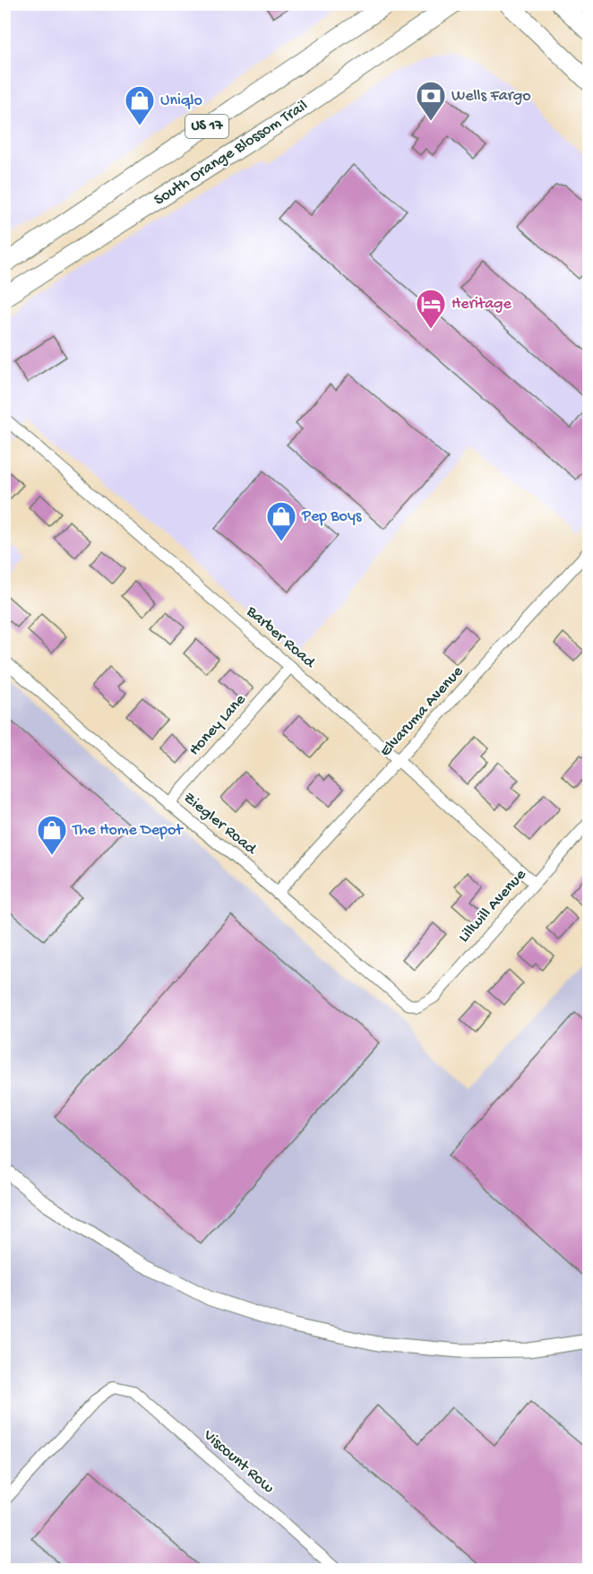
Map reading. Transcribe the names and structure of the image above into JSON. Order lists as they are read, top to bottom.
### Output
{
  "streets": {
    "main road": ["US 17", "South Orange Blossom Trail"],
    "street": [
      "Barber Road",
      "Elvaruma Avenue",
      "Honey Lane",
      "Ziegler Road",
      "Lillwill Avenue",
      "Viscount Row"
    ]
  },
  "crossings": [
    ["Barber Road", "Elvaruma Avenue"],
    ["Barber Road", "Honey Lane"],
    ["Barber Road", "Lillwill Avenue"],
    ["Elvaruma Avenue", "Ziegler Road"],
    ["Honey Lane", "Ziegler Road"],
    ["Ziegler Road", "Lillwill Avenue"]
  ],
  "places": {
    "bank": ["Wells Fargo"],
    "shop": ["Uniqlo", "Pep Boys", "The Home Depot"],
    "hotel": ["Heritage"]
  }
}
